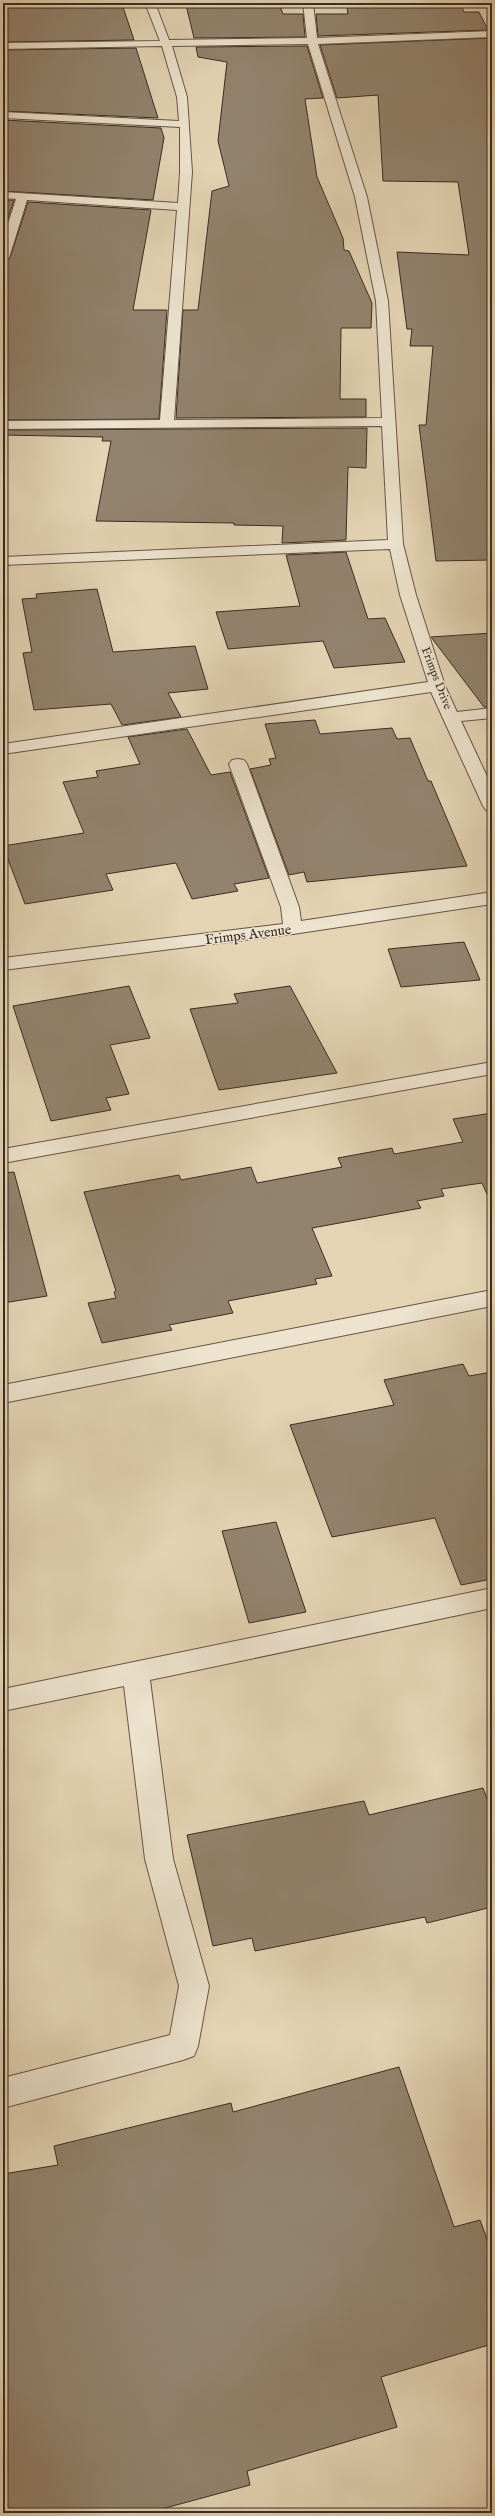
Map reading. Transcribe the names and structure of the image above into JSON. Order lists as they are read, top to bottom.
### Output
{
  "streets": {
    "street": ["Frimps Drive", "Frimps Avenue"]
  }
}
